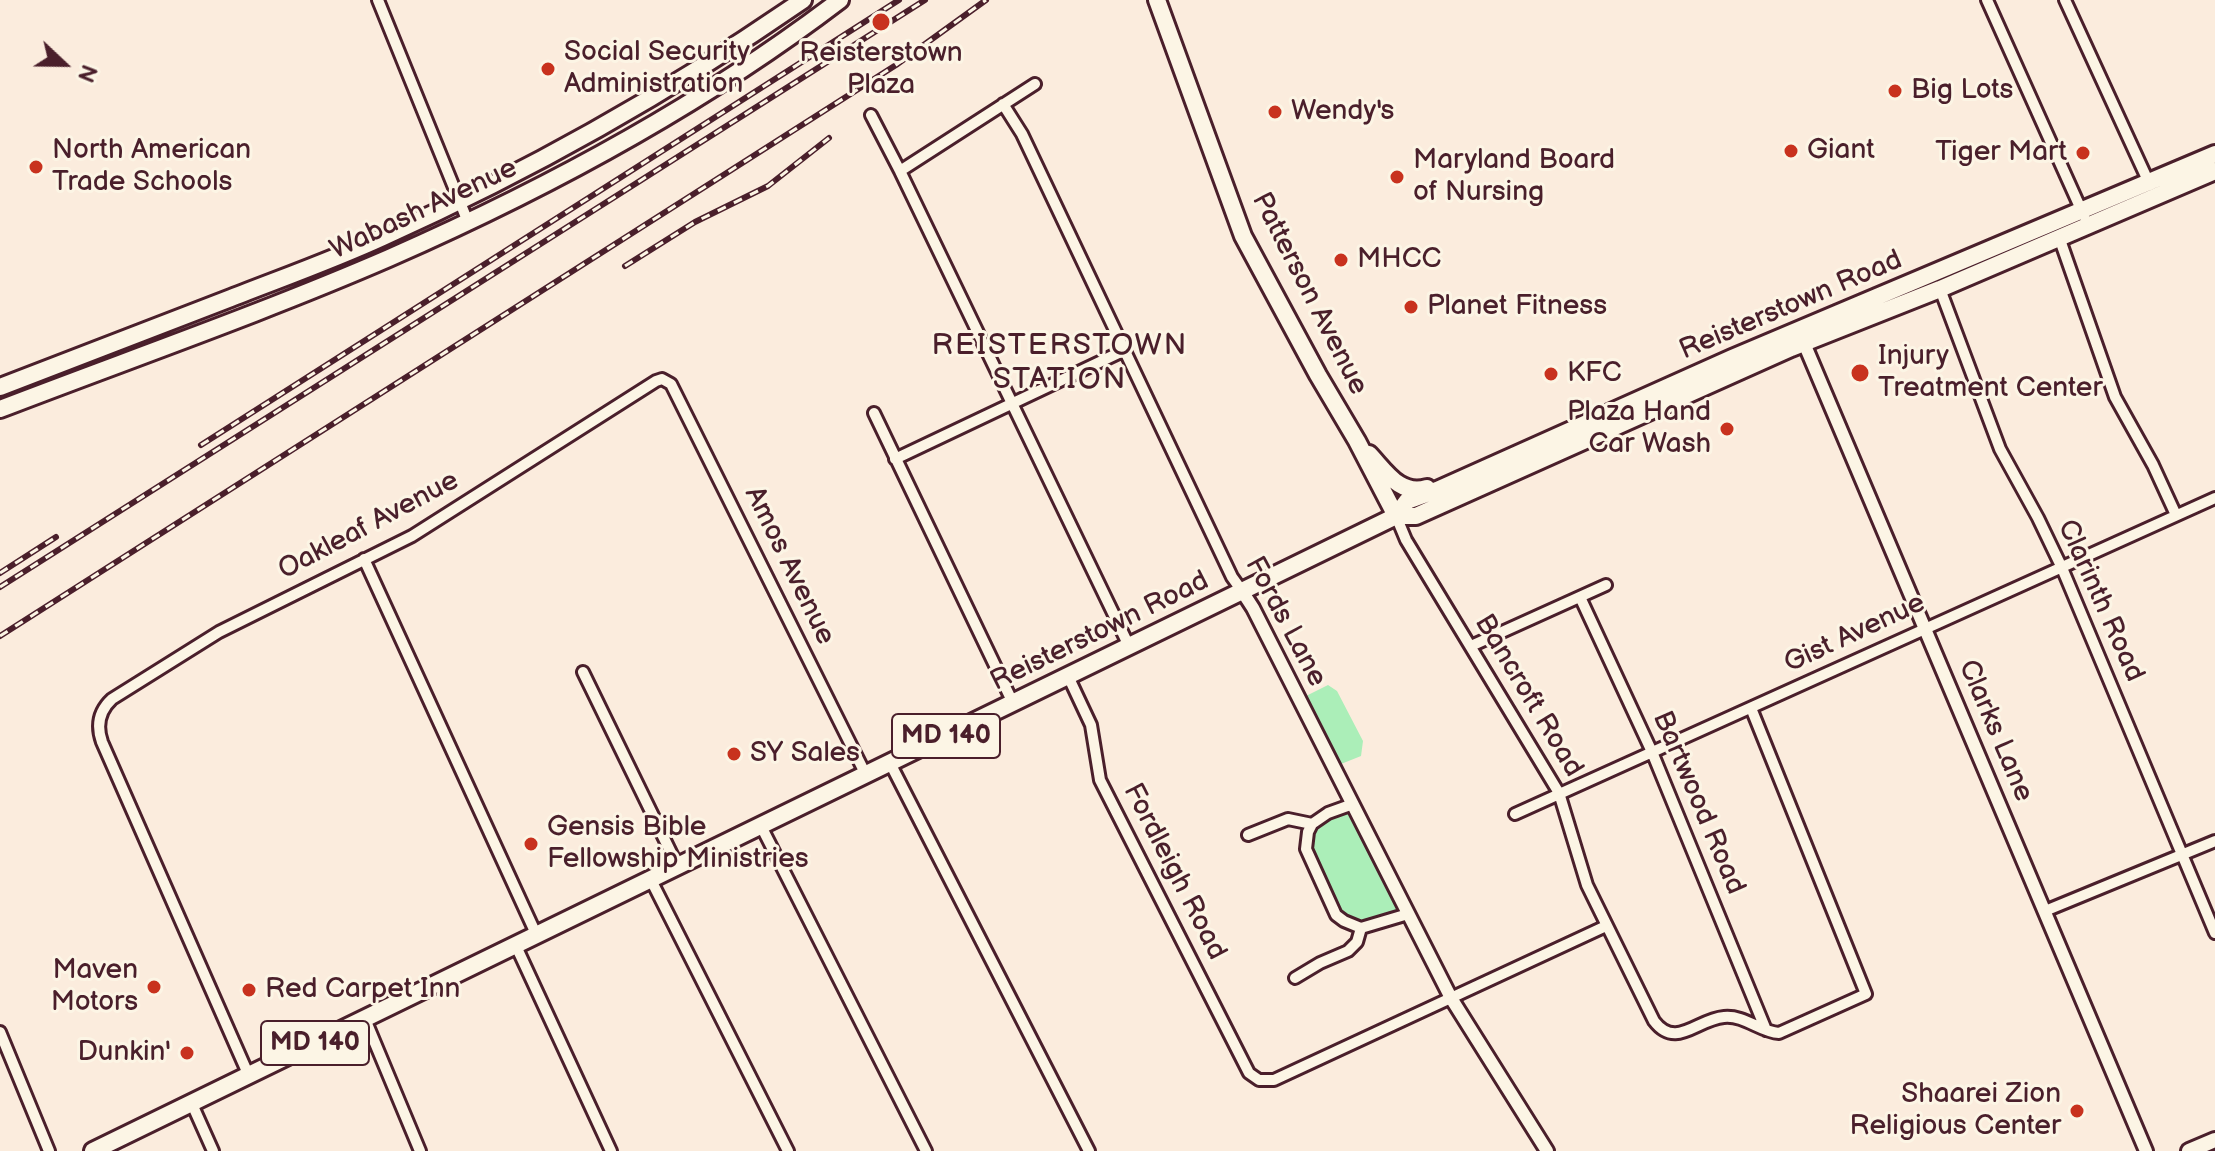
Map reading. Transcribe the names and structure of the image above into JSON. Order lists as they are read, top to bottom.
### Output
{
  "streets": {
    "main road": [
      "Wabash Avenue",
      "Patterson Avenue",
      "Reisterstown Road",
      "MD 140"
    ],
    "street": [
      "Oakleaf Avenue",
      "Amos Avenue",
      "Clarinth Road",
      "Fords Lane",
      "Gist Avenue",
      "Bancroft Road",
      "Clarks Lane",
      "Bartwood Road",
      "Fordleigh Road"
    ]
  },
  "crossings": [
    ["Patterson Avenue", "Reisterstown Road"],
    ["Patterson Avenue", "Bancroft Road"],
    ["Reisterstown Road", "Oakleaf Avenue"],
    ["Reisterstown Road", "Amos Avenue"],
    ["Reisterstown Road", "Clarinth Road"],
    ["Reisterstown Road", "Fords Lane"],
    ["Reisterstown Road", "Bancroft Road"],
    ["Reisterstown Road", "Clarks Lane"],
    ["Reisterstown Road", "Fordleigh Road"],
    ["Oakleaf Avenue", "Amos Avenue"],
    ["Clarinth Road", "Gist Avenue"],
    ["Fords Lane", "Fordleigh Road"],
    ["Gist Avenue", "Bancroft Road"],
    ["Gist Avenue", "Clarks Lane"],
    ["Gist Avenue", "Bartwood Road"],
    ["Bancroft Road", "Bartwood Road"]
  ],
  "districts": ["REISTERSTOWN STATION"],
  "places": [
    "Reisterstown Plaza",
    "Social Security Administration",
    "Big Lots",
    "Wendy's",
    "Giant",
    "Tiger Mart",
    "North American Trade Schools",
    "Maryland Board of Nursing",
    "MHCC",
    "Planet Fitness",
    "Injury Treatment Center",
    "KFC",
    "Plaza Hand Car Wash",
    "SY Sales",
    "Gensis Bible Fellowship Ministries",
    "Maven Motors",
    "Red Carpet Inn",
    "Dunkin'",
    "Shaarei Zion Religious Center"
  ],
  "north": "right"
}
